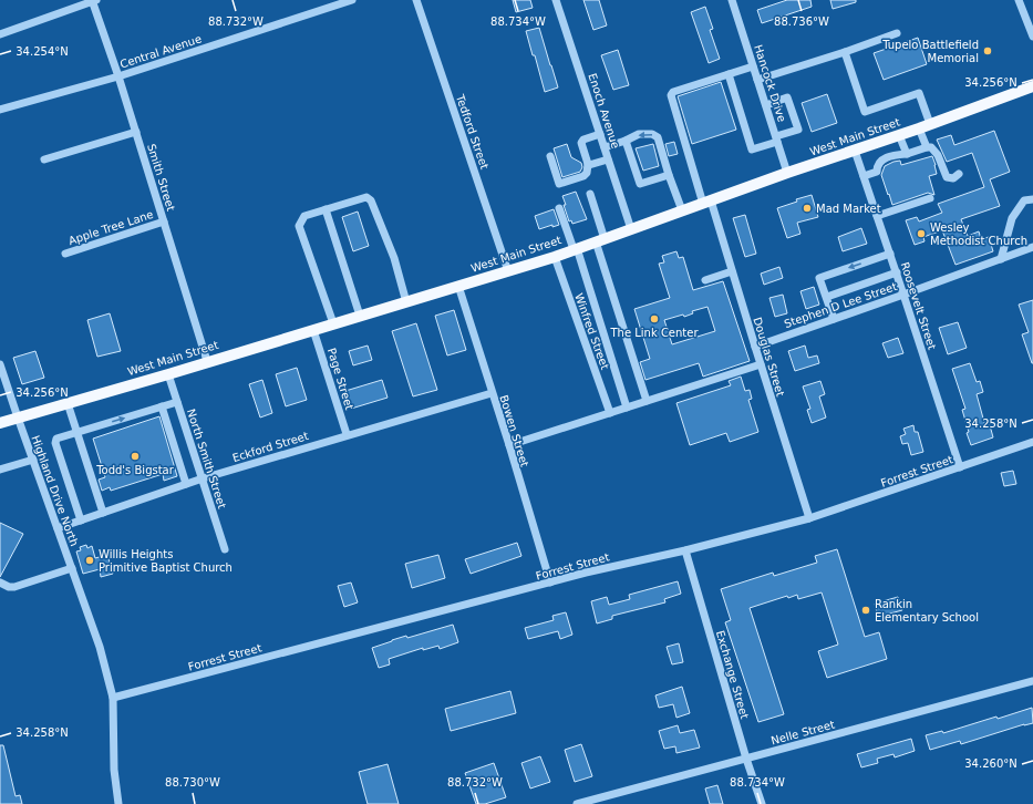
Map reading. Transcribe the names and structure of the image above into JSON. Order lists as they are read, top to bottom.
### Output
{
  "streets": {
    "main road": ["West Main Street"],
    "street": [
      "Central Avenue",
      "Hancock Drive",
      "Enoch Avenue",
      "Tedford Street",
      "Smith Street",
      "Apple Tree Lane",
      "Stephen D Lee Street",
      "Roosevelt Street",
      "Winfred Street",
      "Douglas Street",
      "Page Street",
      "Bowen Street",
      "Eckford Street",
      "North Smith Street",
      "Forrest Street",
      "Highland Drive North",
      "Exchange Street",
      "Nelle Street"
    ]
  },
  "crossings": [
    ["Central Avenue", "Smith Street"],
    ["Hancock Drive", "West Main Street"],
    ["Enoch Avenue", "West Main Street"],
    ["Tedford Street", "West Main Street"],
    ["West Main Street", "Smith Street"],
    ["West Main Street", "Roosevelt Street"],
    ["West Main Street", "Winfred Street"],
    ["West Main Street", "Douglas Street"],
    ["West Main Street", "Page Street"],
    ["West Main Street", "Bowen Street"],
    ["West Main Street", "North Smith Street"],
    ["West Main Street", "Highland Drive North"],
    ["Smith Street", "Apple Tree Lane"],
    ["Stephen D Lee Street", "Roosevelt Street"],
    ["Stephen D Lee Street", "Douglas Street"],
    ["Roosevelt Street", "Forrest Street"],
    ["Douglas Street", "Forrest Street"],
    ["Page Street", "Eckford Street"],
    ["Bowen Street", "Eckford Street"],
    ["Bowen Street", "Forrest Street"],
    ["Eckford Street", "North Smith Street"],
    ["Eckford Street", "Highland Drive North"],
    ["Forrest Street", "Highland Drive North"],
    ["Forrest Street", "Exchange Street"],
    ["Exchange Street", "Nelle Street"]
  ],
  "places": [
    "Tupelo Battlefield Memorial",
    "Mad Market",
    "Wesley Methodist Church",
    "The Link Center",
    "Todd's Bigstar",
    "Willis Heights Primitive Baptist Church",
    "Rankin Elementary School"
  ],
  "coordinates": [
    "88.732°W",
    "88.734°W",
    "88.736°W",
    "34.254°N",
    "34.256°N",
    "34.258°N",
    "34.260°N",
    "88.730°W"
  ]
}
